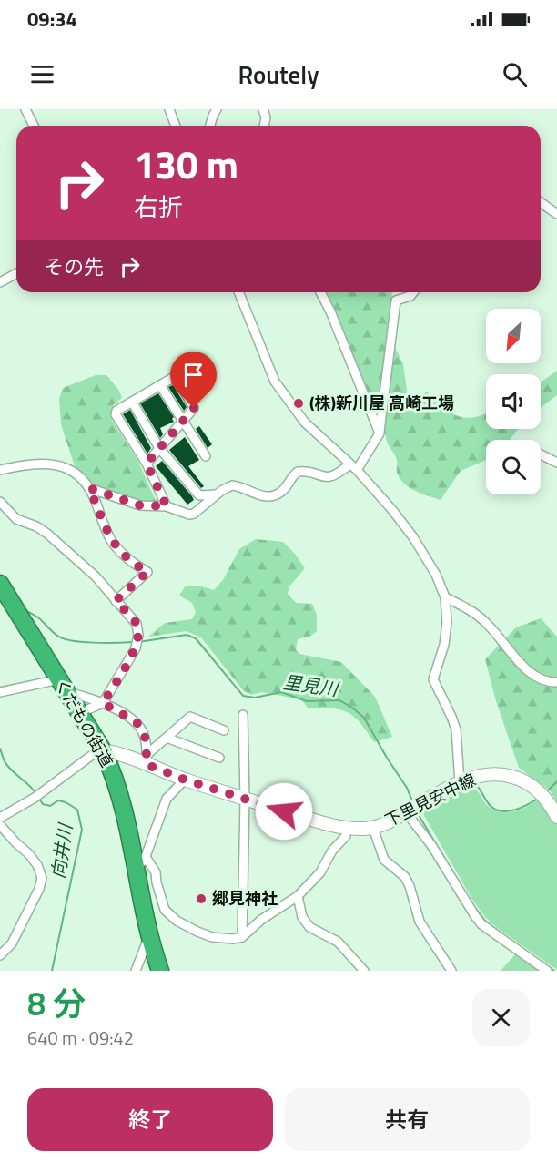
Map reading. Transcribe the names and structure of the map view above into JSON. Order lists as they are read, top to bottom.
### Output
{
  "streets": {
    "highway": ["くだもの街道"],
    "main road": ["下里見安中線"]
  },
  "crossings": [
    ["くだもの街道", "下里見安中線"]
  ],
  "water": ["里見川", "向井川"],
  "places": ["(株)新川屋 高崎工場", "郷見神社"],
  "north": "bottom left",
  "page": {
    "status": "09:34",
    "header": "Routely",
    "turn": ["130 m", "右折"],
    "then": "その先",
    "heading": ["8 分", "640 m · 09:42"],
    "buttons": ["終了", "共有"]
  }
}
